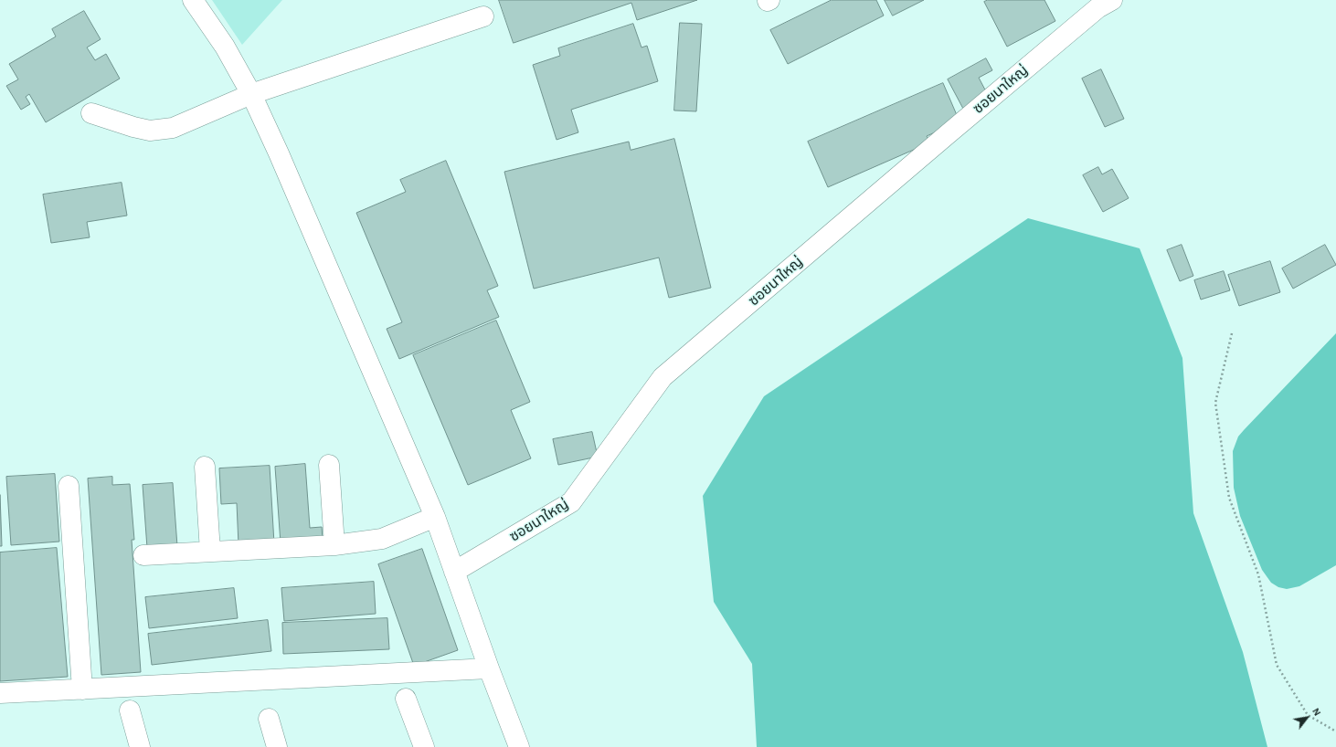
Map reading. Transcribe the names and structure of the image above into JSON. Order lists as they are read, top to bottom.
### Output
{
  "streets": {
    "street": ["ซอยนาใหญ่"]
  },
  "north": "top right"
}
